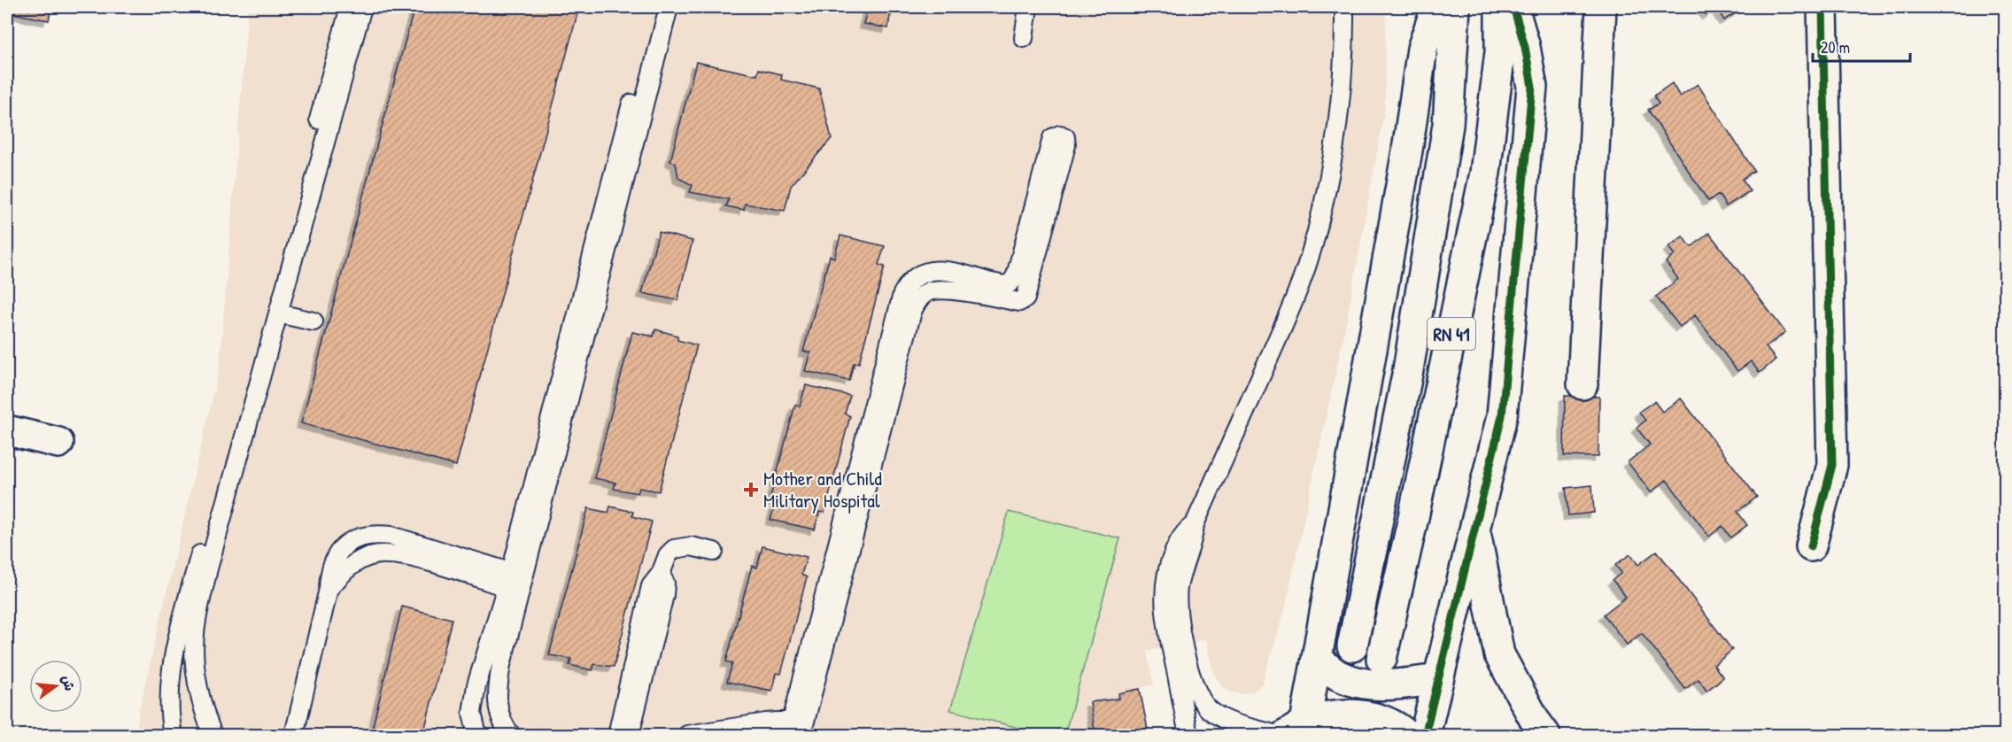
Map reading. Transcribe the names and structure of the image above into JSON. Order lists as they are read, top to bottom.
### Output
{
  "streets": {
    "main road": ["RN 41"]
  },
  "places": {
    "health": ["Mother and Child Military Hospital"]
  },
  "scale_bar": "20 m",
  "north": "right"
}
